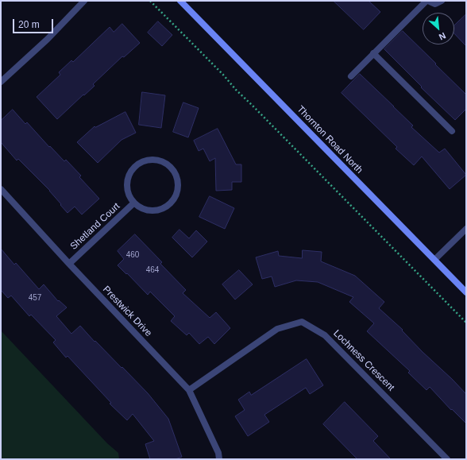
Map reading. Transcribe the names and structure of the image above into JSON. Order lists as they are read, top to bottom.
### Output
{
  "streets": {
    "main road": ["Thornton Road North"],
    "street": ["Shetland Court", "Prestwick Drive", "Lochness Crescent"]
  },
  "crossings": [
    ["Shetland Court", "Prestwick Drive"],
    ["Prestwick Drive", "Lochness Crescent"]
  ],
  "house_numbers": ["460", "464", "457"],
  "scale_bar": "20 m",
  "north": "bottom right"
}
